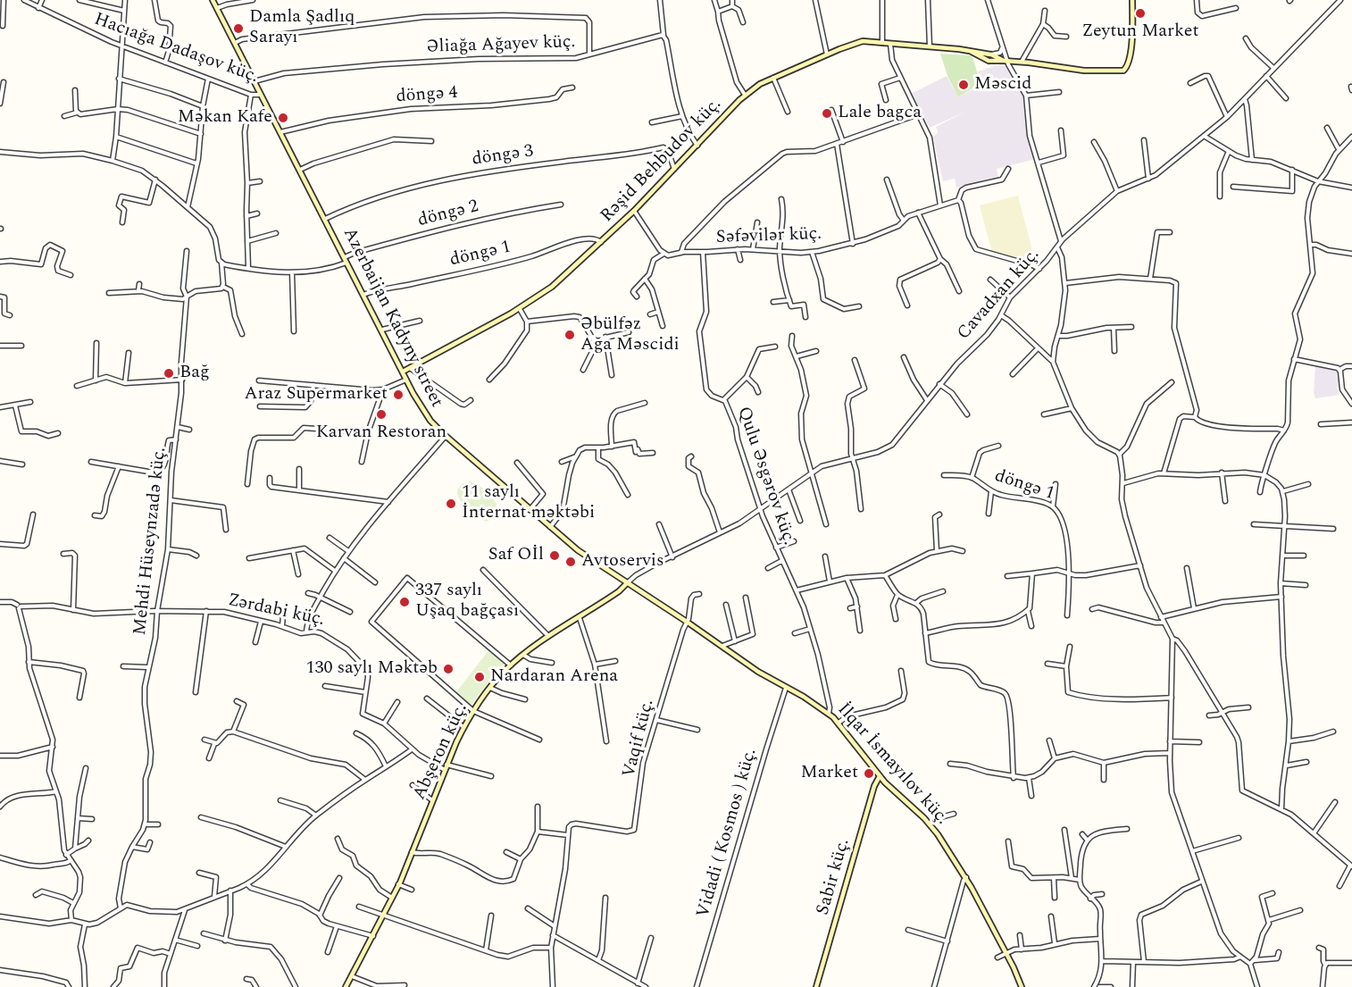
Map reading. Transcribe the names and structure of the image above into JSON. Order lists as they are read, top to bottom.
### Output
{
  "streets": {
    "main road": [
      "Rəşid Behbudov küç.",
      "Azerbaijan Kadyny street",
      "Abşeron küç.",
      "İlqar İsmayılov küç.",
      "Sabir küç."
    ],
    "street": [
      "Əliağa Ağayev küç.",
      "Hacıağa Dadaşov küç.",
      "döngə 4",
      "döngə 3",
      "döngə 2",
      "Səfəvilər küç.",
      "döngə 1",
      "Cavadxan küç.",
      "Qulu Əsgərov küç.",
      "Mehdi Hüseynzadə küç.",
      "Zərdabi küç.",
      "Vaqif küç.",
      "Vidadi ( Kosmos ) küç."
    ]
  },
  "crossings": [
    ["Əliağa Ağayev küç.", "Azerbaijan Kadyny street"],
    ["Hacıağa Dadaşov küç.", "Azerbaijan Kadyny street"],
    ["döngə 4", "Azerbaijan Kadyny street"],
    ["döngə 3", "Rəşid Behbudov küç."],
    ["döngə 3", "Azerbaijan Kadyny street"],
    ["Rəşid Behbudov küç.", "döngə 1"],
    ["Rəşid Behbudov küç.", "Azerbaijan Kadyny street"],
    ["döngə 2", "Azerbaijan Kadyny street"],
    ["Səfəvilər küç.", "Qulu Əsgərov küç."],
    ["döngə 1", "Azerbaijan Kadyny street"],
    ["Cavadxan küç.", "Azerbaijan Kadyny street"],
    ["Cavadxan küç.", "Qulu Əsgərov küç."],
    ["Cavadxan küç.", "Abşeron küç."],
    ["Cavadxan küç.", "İlqar İsmayılov küç."],
    ["Azerbaijan Kadyny street", "Abşeron küç."],
    ["Azerbaijan Kadyny street", "İlqar İsmayılov küç."],
    ["Qulu Əsgərov küç.", "İlqar İsmayılov küç."],
    ["Mehdi Hüseynzadə küç.", "Zərdabi küç."],
    ["Zərdabi küç.", "Abşeron küç."],
    ["Vaqif küç.", "İlqar İsmayılov küç."],
    ["Abşeron küç.", "İlqar İsmayılov küç."],
    ["İlqar İsmayılov küç.", "Vidadi ( Kosmos ) küç."],
    ["İlqar İsmayılov küç.", "Sabir küç."]
  ],
  "places": [
    "Zeytun Market",
    "Damla Şadlıq Sarayı",
    "Məscid",
    "Lale bagca",
    "Məkan Kafe",
    "Əbülfəz Ağa Məscidi",
    "Bağ",
    "Araz Supermarket",
    "Karvan Restoran",
    "11 saylı İnternat məktəbi",
    "Saf Oİl",
    "Avtoservis",
    "337 saylı Uşaq bağçası",
    "130 saylı Məktəb",
    "Nardaran Arena",
    "Market"
  ]
}
